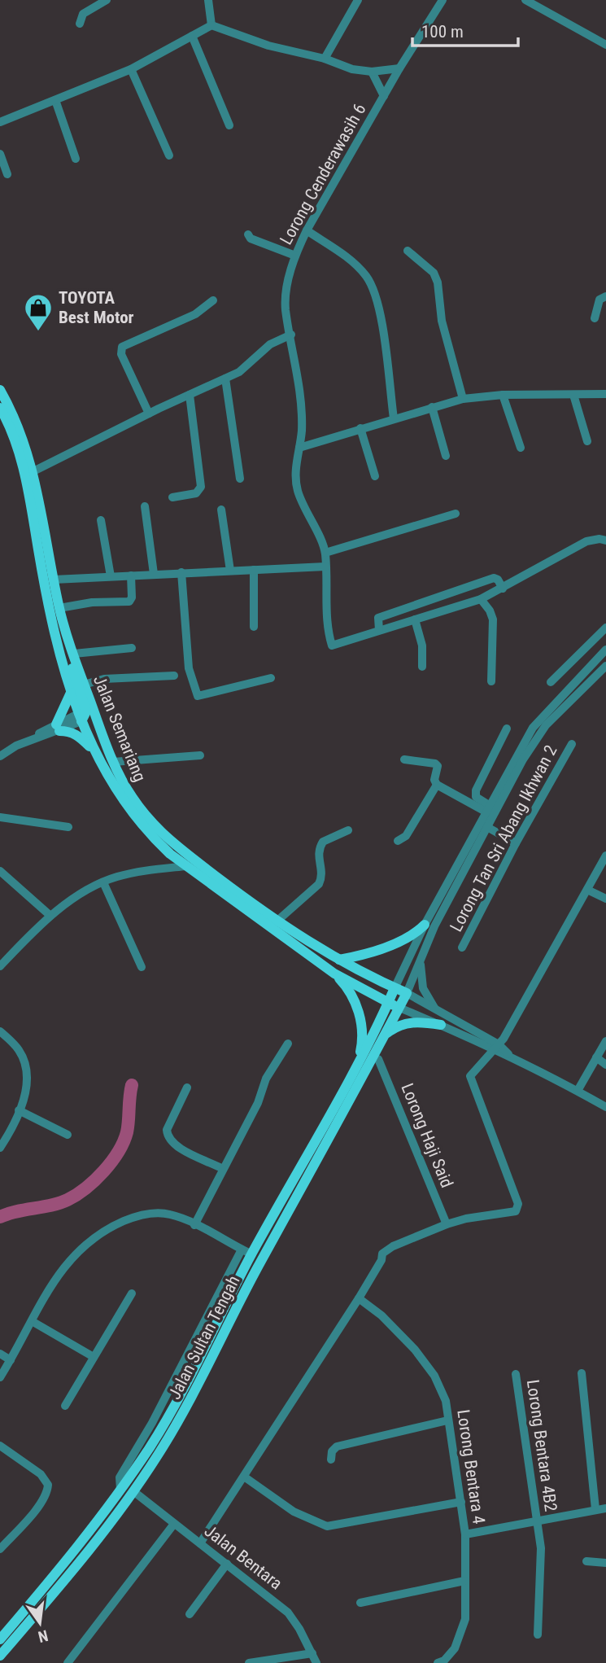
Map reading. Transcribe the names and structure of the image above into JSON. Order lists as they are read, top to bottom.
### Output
{
  "streets": {
    "main road": ["Jalan Semariang", "Jalan Sultan Tengah"],
    "street": [
      "Lorong Cenderawasih 6",
      "Lorong Tan Sri Abang Ikhwan 2",
      "Lorong Haji Said",
      "Lorong Bentara 4B2",
      "Lorong Bentara 4",
      "Jalan Bentara"
    ]
  },
  "crossings": [
    ["Jalan Semariang", "Jalan Sultan Tengah"],
    ["Jalan Sultan Tengah", "Jalan Bentara"]
  ],
  "places": {
    "shop": ["TOYOTA Best Motor"]
  },
  "scale_bar": "100 m",
  "north": "bottom"
}
